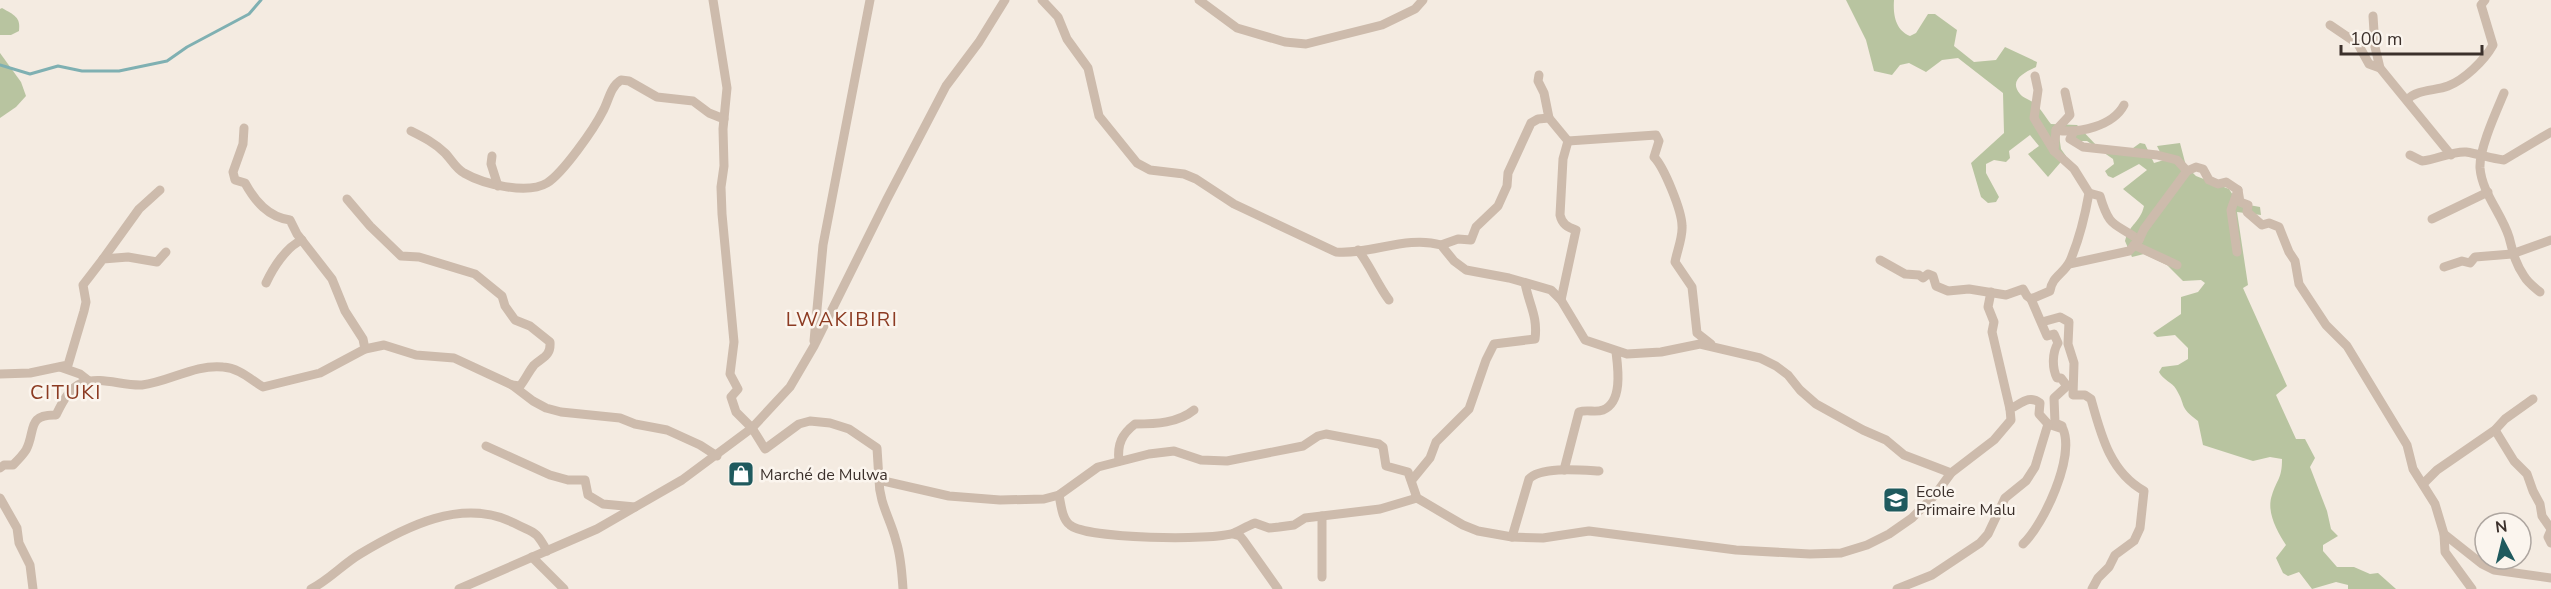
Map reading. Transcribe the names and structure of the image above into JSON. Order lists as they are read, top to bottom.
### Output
{
  "districts": ["LWAKIBIRI", "CITUKI"],
  "places": {
    "shop": ["Marché de Mulwa"],
    "school or university": ["Ecole Primaire Malu"]
  },
  "scale_bar": "100 m",
  "north": "top"
}
